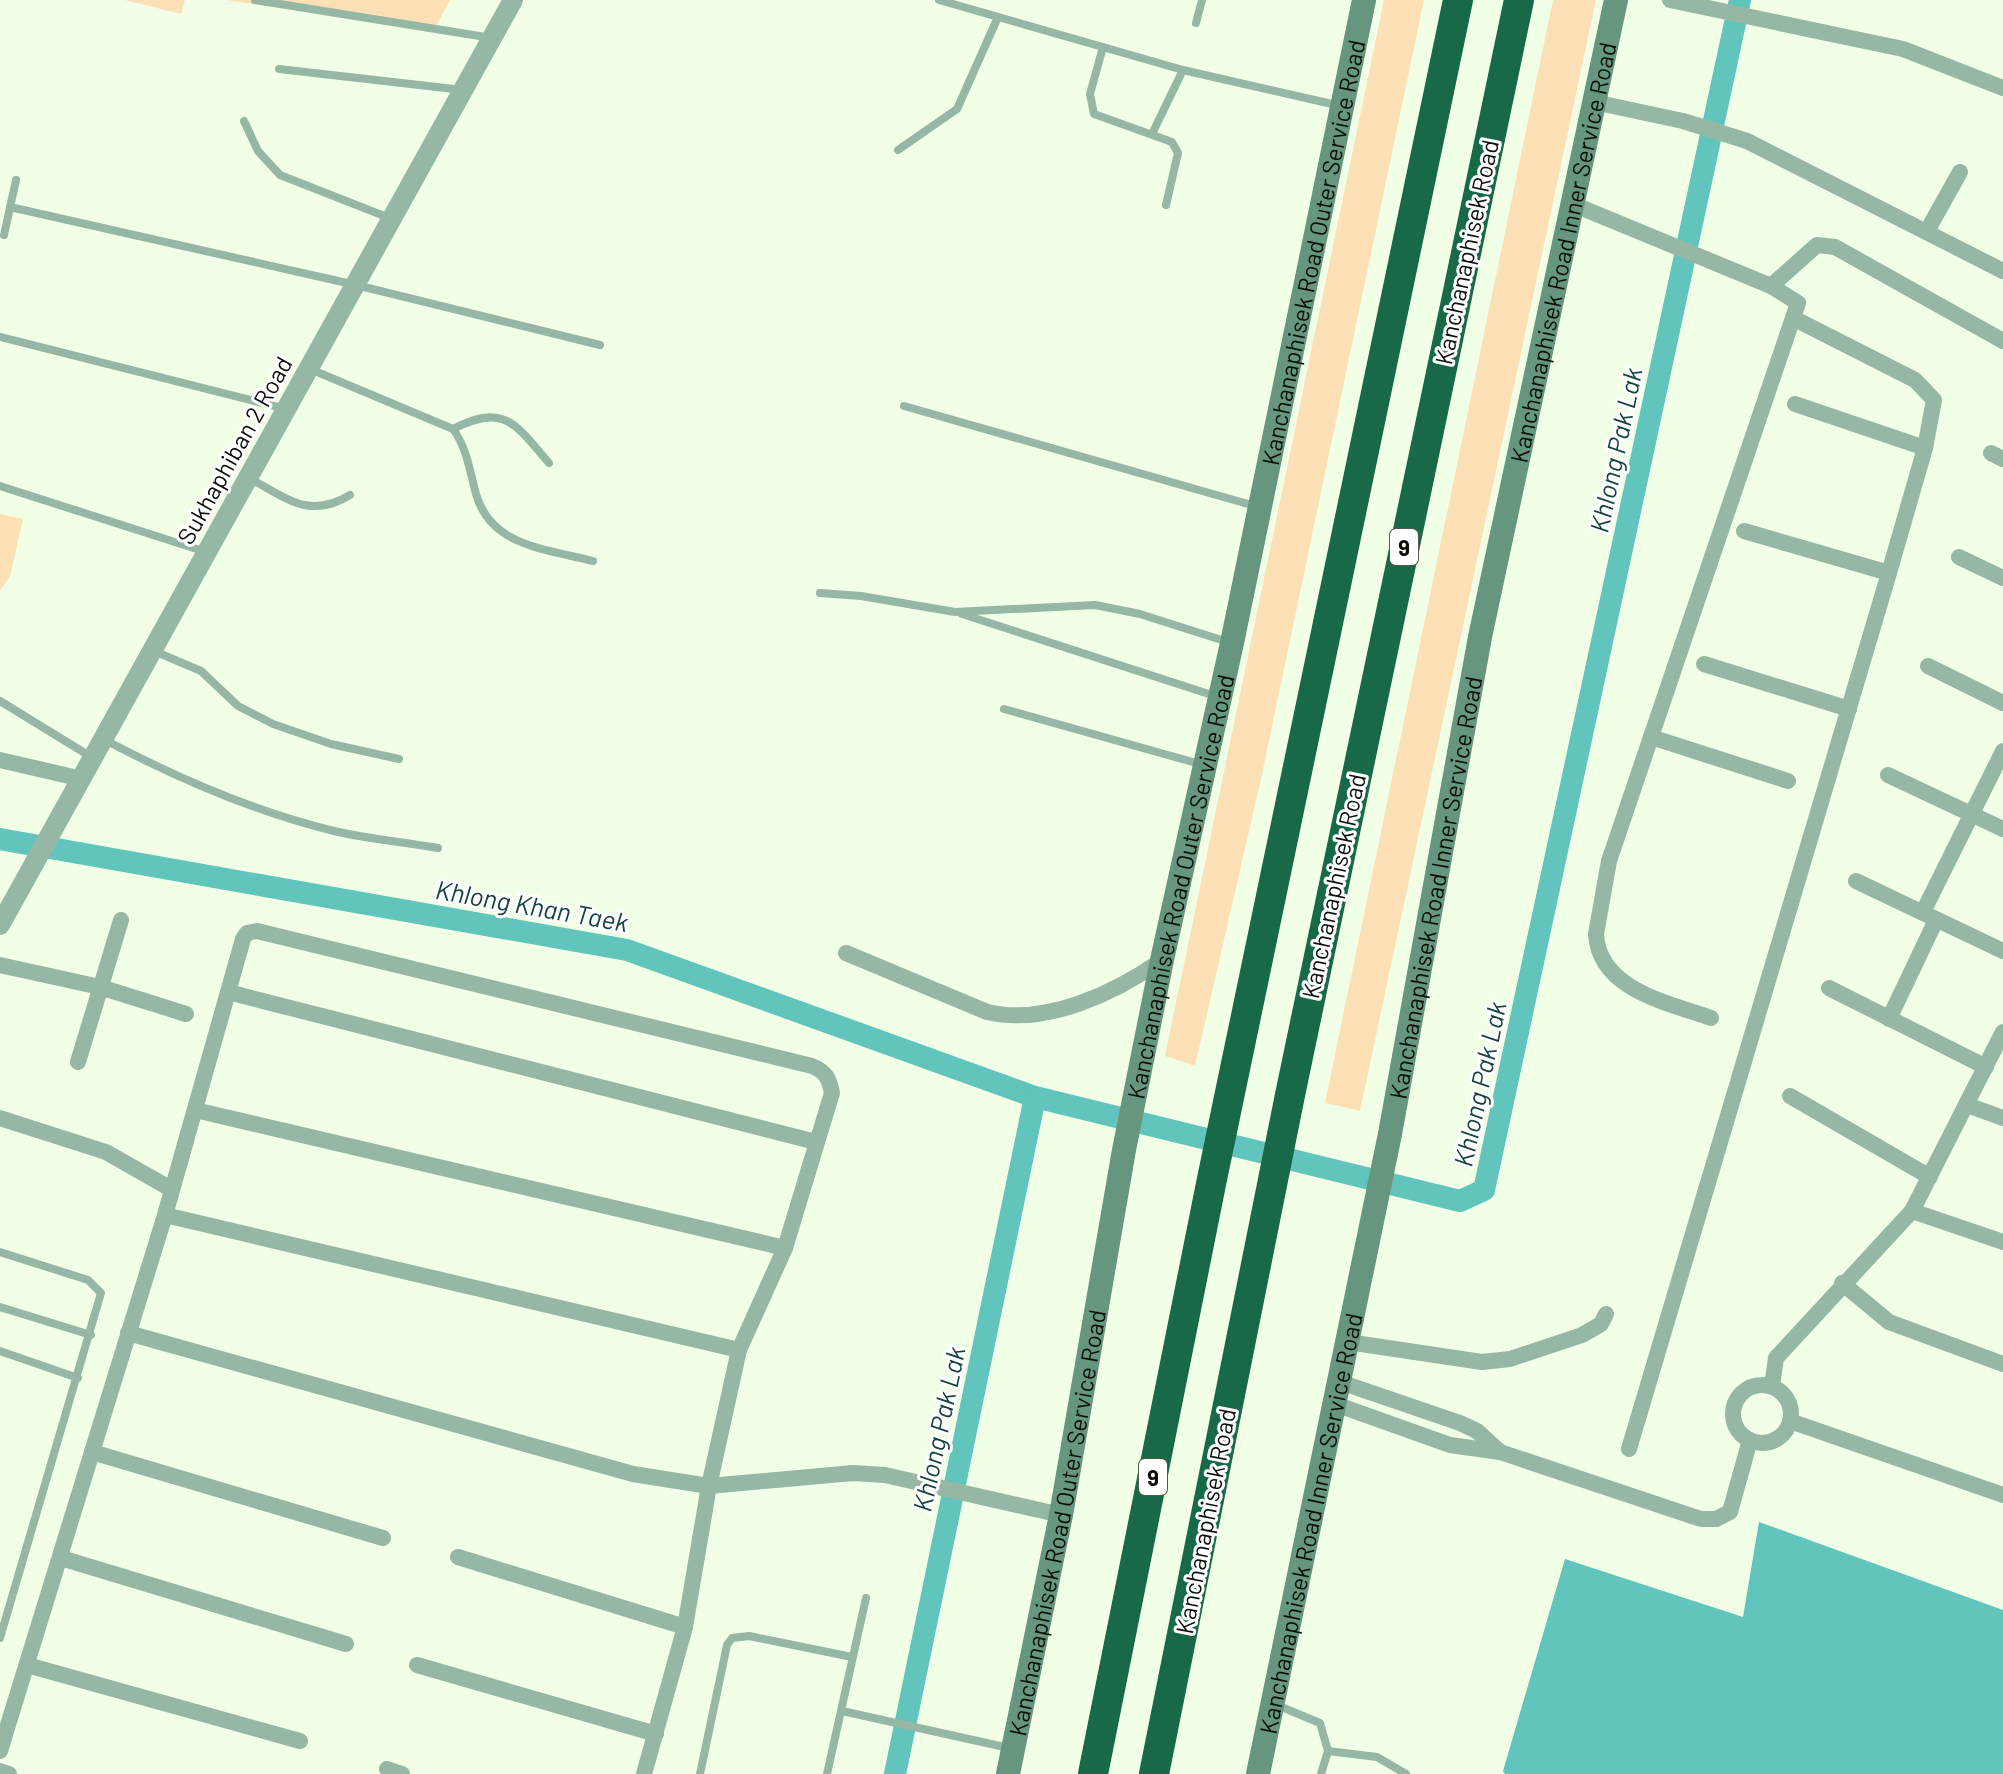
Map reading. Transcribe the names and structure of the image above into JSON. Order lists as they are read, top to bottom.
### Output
{
  "streets": {
    "highway": ["Kanchanaphisek Road", "9"],
    "main road": ["Kanchanaphisek Road Inner Service Road", "Kanchanaphisek Road Outer Service Road"],
    "street": ["Sukhaphiban 2 Road"]
  },
  "water": ["Khlong Pak Lak", "Khlong Khan Taek"]
}
